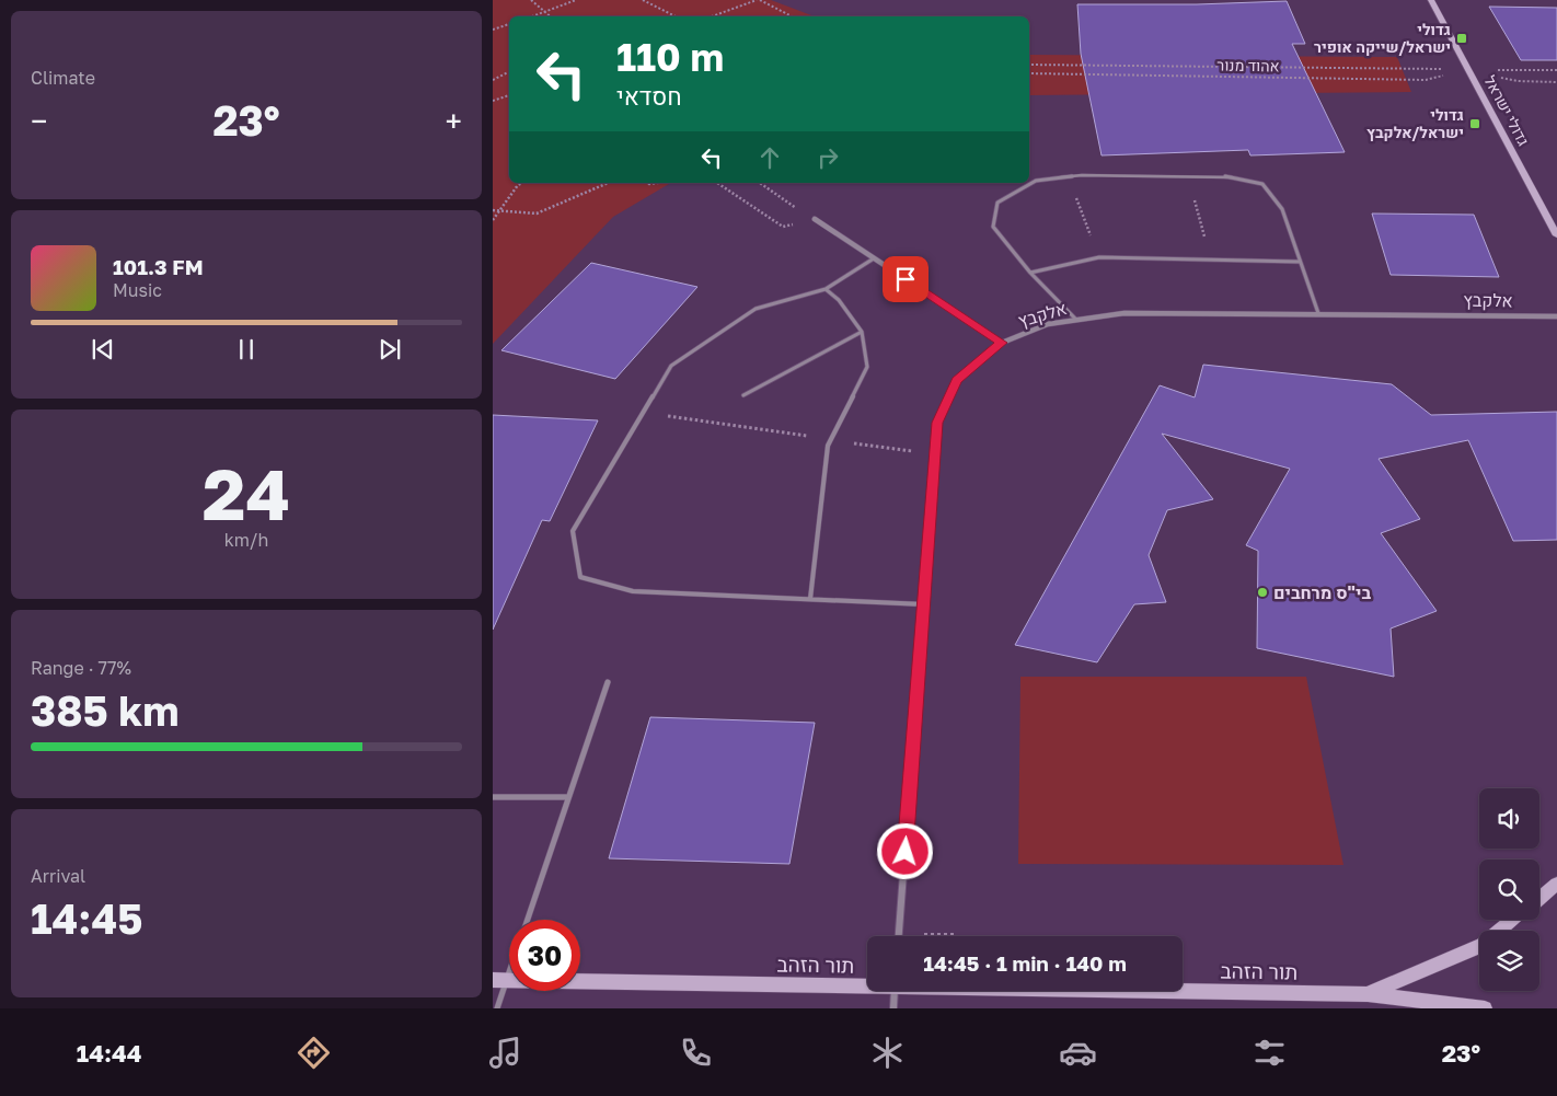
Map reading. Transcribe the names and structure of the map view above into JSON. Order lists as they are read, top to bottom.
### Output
{
  "streets": {
    "street": ["גדולי ישראל", "אלקבץ", "תור הזהב"],
    "path": ["אהוד מנור"]
  },
  "crossings": [
    ["אהוד מנור", "גדולי ישראל"]
  ],
  "places": {
    "transit": ["גדולי ישראל/שייקה אופיר", "גדולי ישראל/אלקבץ"],
    "other": ["בי\"ס מרחבים"]
  },
  "page": {
    "tile": [
      "Climate",
      ["24", "km/h"],
      ["Range · 77%", "385 km"],
      ["Arrival", "14:45"]
    ],
    "turn": ["110 m", "חסדאי"],
    "heat": ["−", "23°", "+"],
    "song": ["101.3 FM", "Music"],
    "limit": "30",
    "trip": "14:45 · 1 min · 140 m",
    "tabs": ["14:44", "23°"]
  }
}
